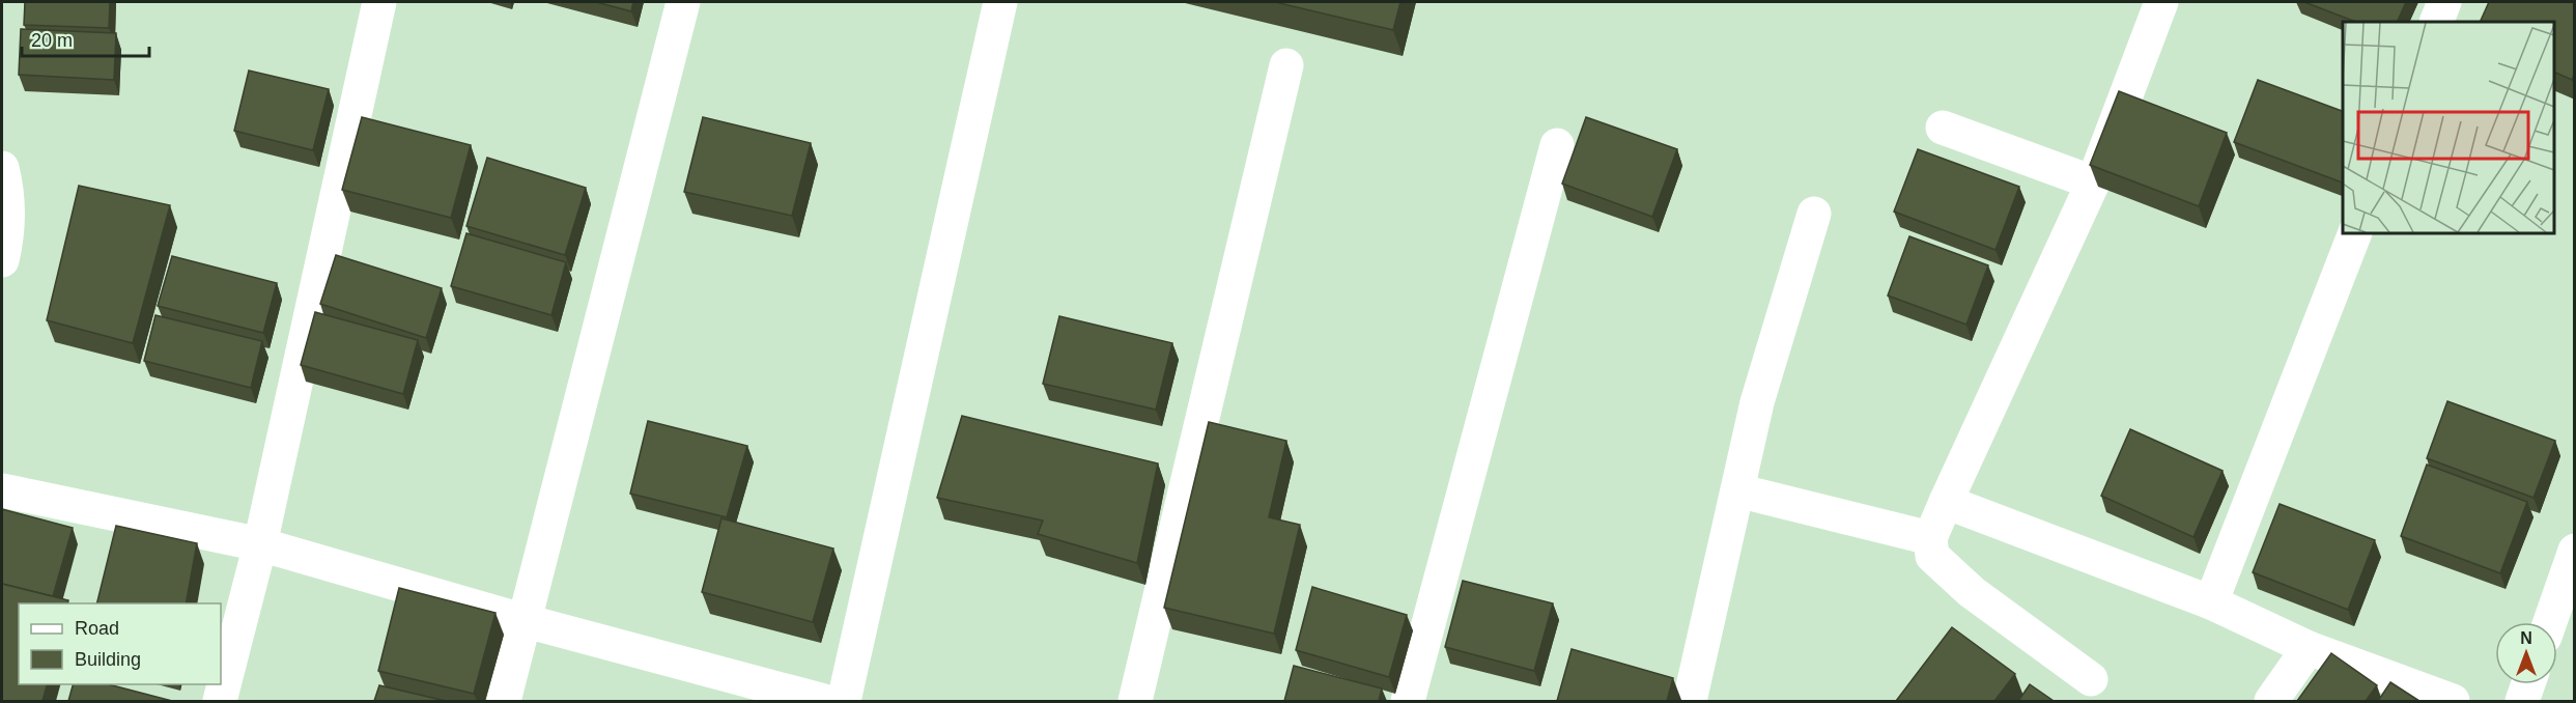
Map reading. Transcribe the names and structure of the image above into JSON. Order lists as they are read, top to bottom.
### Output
{
  "legend": ["Road", "Building"],
  "scale_bar": "20 m",
  "north": "top"
}
